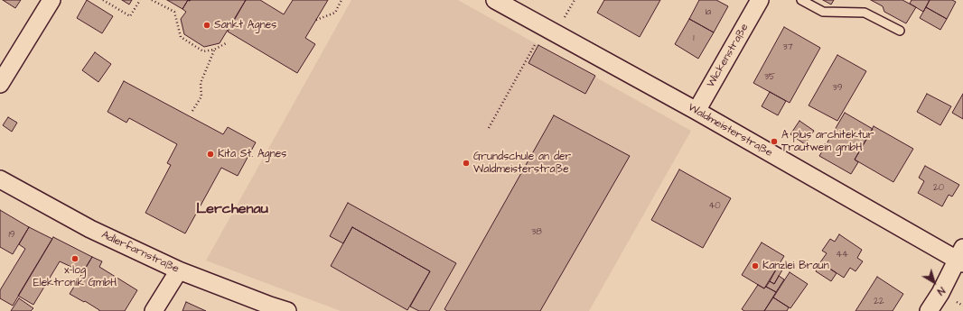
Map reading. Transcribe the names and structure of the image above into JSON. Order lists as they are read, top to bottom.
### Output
{
  "streets": {
    "street": ["Wickenstraße", "Waldmeisterstraße", "Adlerfarnstraße"]
  },
  "crossings": [
    ["Wickenstraße", "Waldmeisterstraße"]
  ],
  "districts": ["Lerchenau"],
  "places": [
    "Sankt Agnes",
    "A plus architektur Trautwein gmbH",
    "Kita St. Agnes",
    "Grundschule an der Waldmeisterstraße",
    "x-log Elektronik GmbH",
    "Kanzlei Braun"
  ],
  "house_numbers": [
    "1a",
    "1",
    "37",
    "35",
    "39",
    "20",
    "40",
    "38",
    "19",
    "44",
    "22"
  ],
  "north": "bottom right"
}
